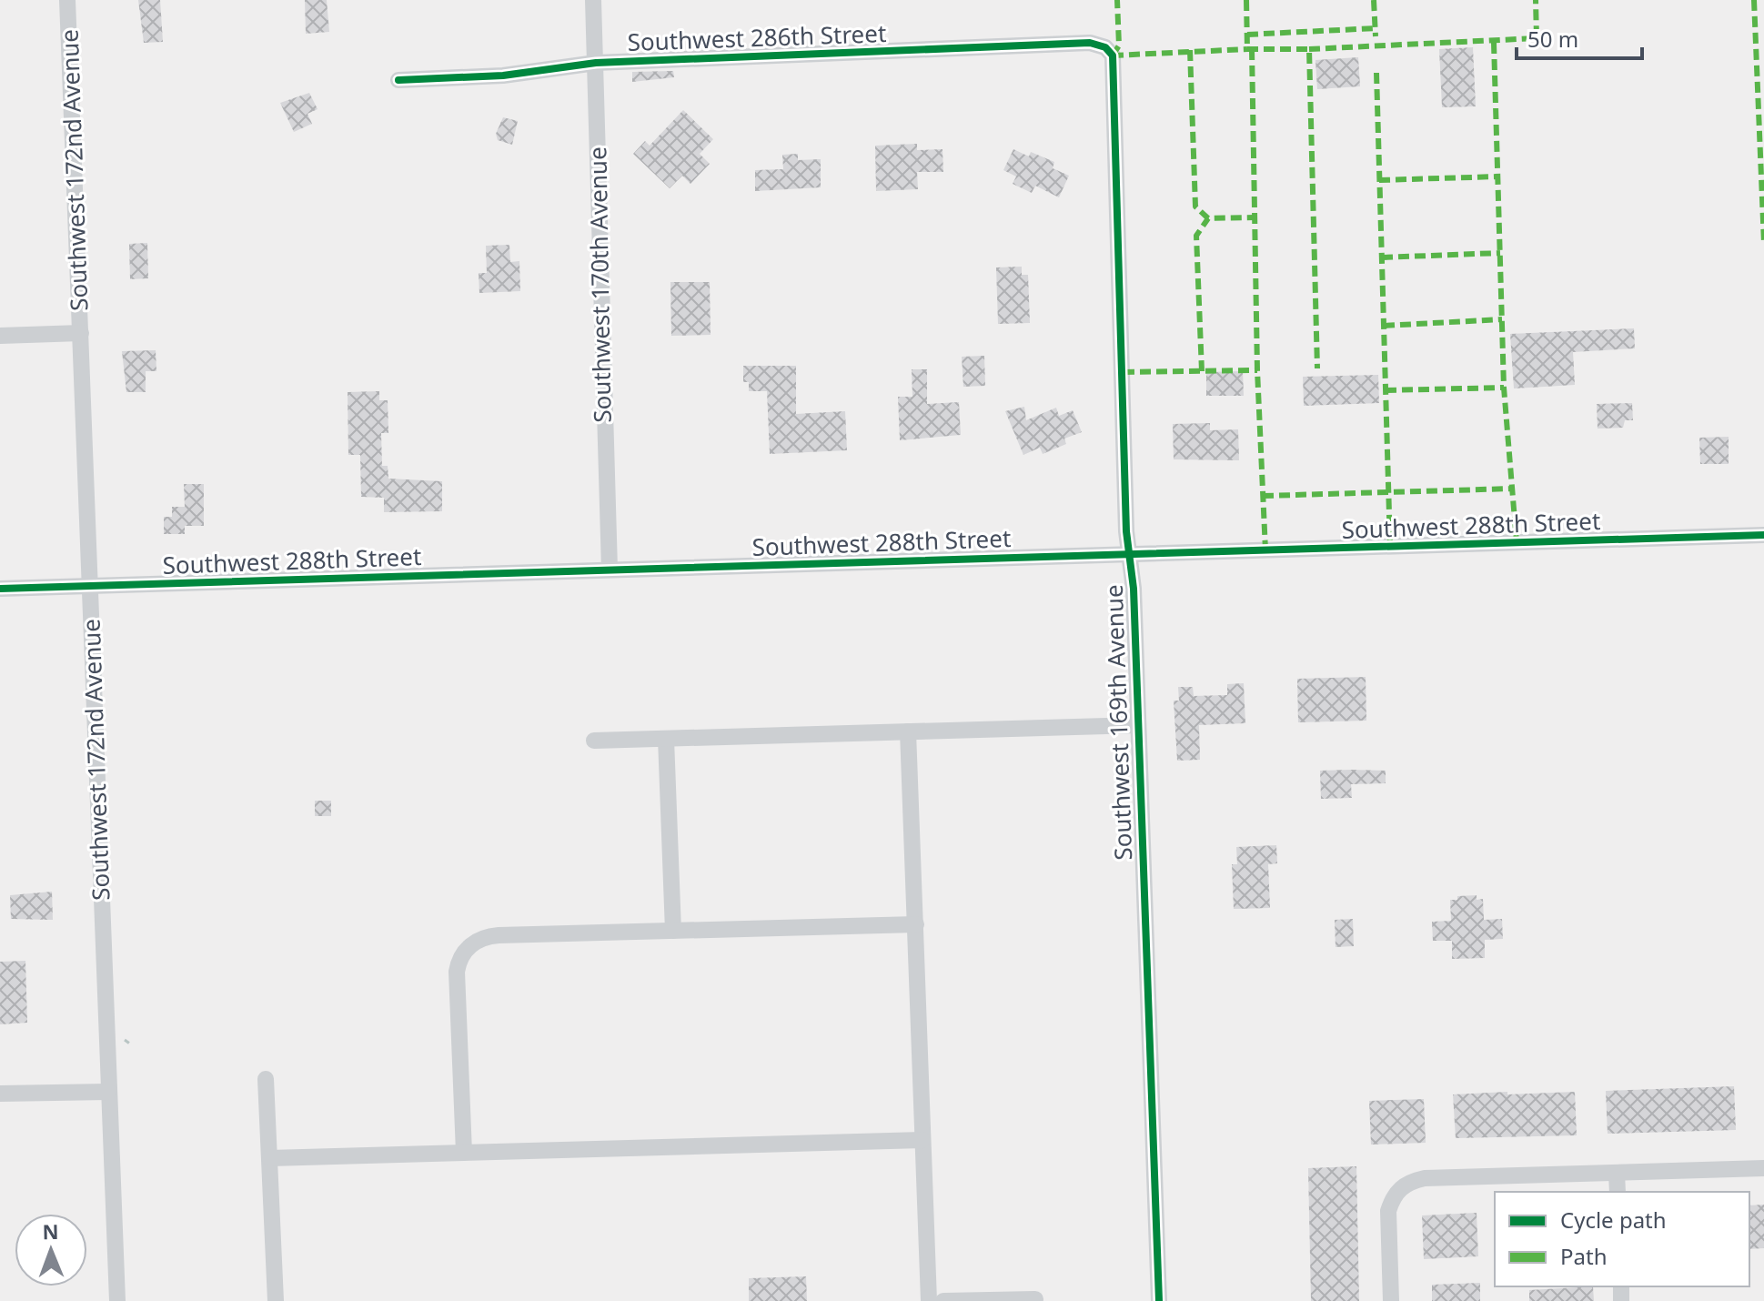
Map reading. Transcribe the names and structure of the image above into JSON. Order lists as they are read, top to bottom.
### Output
{
  "streets": {
    "street": [
      "Southwest 286th Street",
      "Southwest 172nd Avenue",
      "Southwest 170th Avenue",
      "Southwest 288th Street",
      "Southwest 169th Avenue"
    ]
  },
  "crossings": [
    ["Southwest 286th Street", "Southwest 170th Avenue"],
    ["Southwest 286th Street", "Southwest 169th Avenue"],
    ["Southwest 172nd Avenue", "Southwest 288th Street"],
    ["Southwest 170th Avenue", "Southwest 288th Street"],
    ["Southwest 288th Street", "Southwest 169th Avenue"]
  ],
  "legend": ["Cycle path", "Path"],
  "scale_bar": "50 m",
  "north": "top"
}
